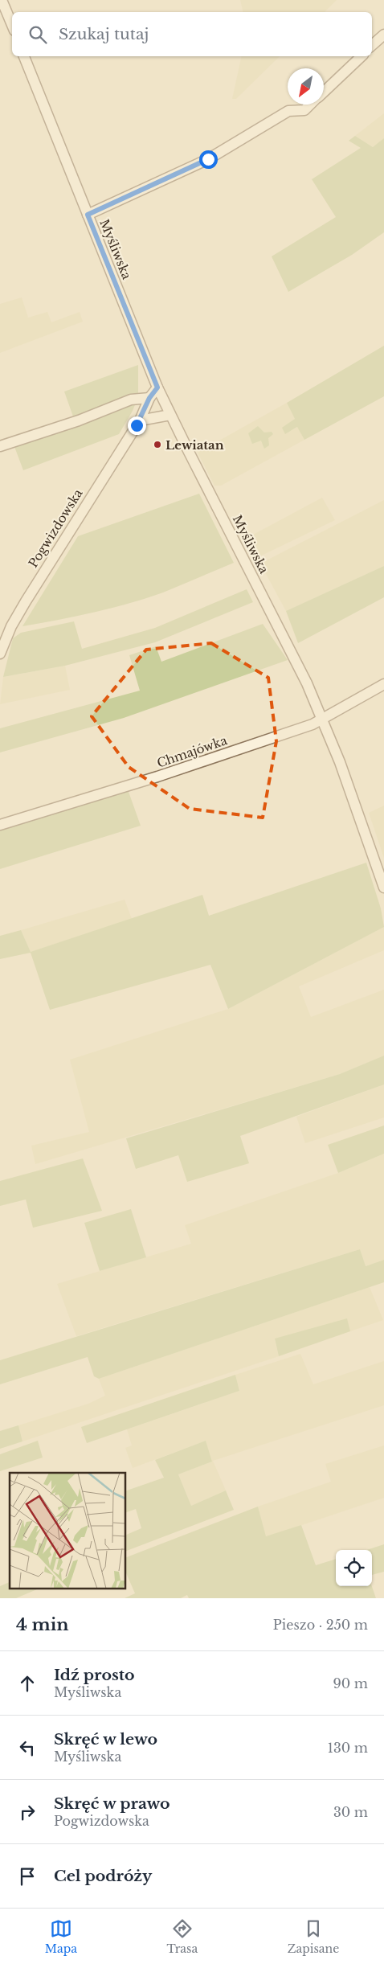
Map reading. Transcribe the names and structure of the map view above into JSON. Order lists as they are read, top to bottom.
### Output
{
  "streets": {
    "street": ["Myśliwska", "Pogwizdowska", "Chmajówka"]
  },
  "crossings": [
    ["Myśliwska", "Pogwizdowska"],
    ["Myśliwska", "Chmajówka"]
  ],
  "places": ["Lewiatan"],
  "north": "bottom left",
  "page": {
    "search": "Szukaj tutaj",
    "heading": ["4 min", "Pieszo · 250 m"],
    "list": [
      ["Idź prosto", "Myśliwska", "90 m"],
      ["Skręć w lewo", "Myśliwska", "130 m"],
      ["Skręć w prawo", "Pogwizdowska", "30 m"],
      "Cel podróży"
    ],
    "nav": ["Mapa", "Trasa", "Zapisane"]
  }
}
